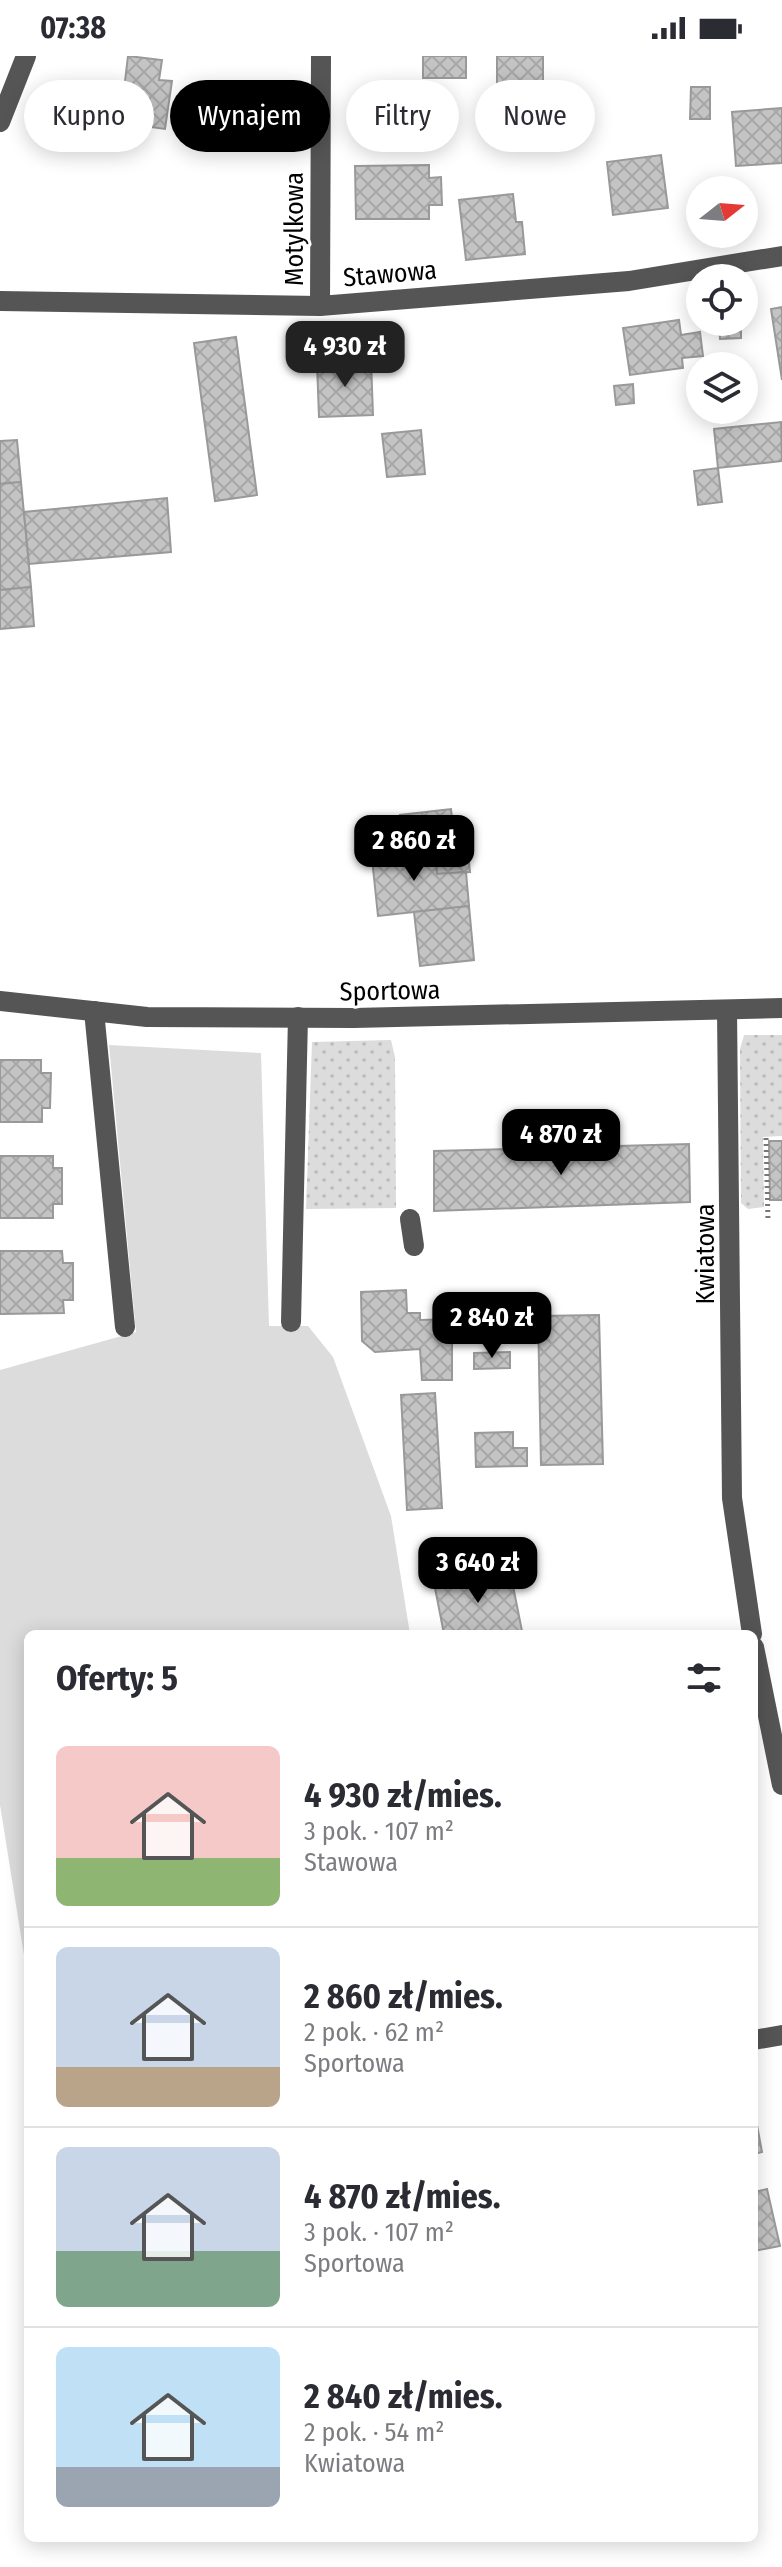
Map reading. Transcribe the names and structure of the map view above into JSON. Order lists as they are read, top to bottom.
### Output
{
  "streets": {
    "street": [
      "Motylkowa",
      "Stawowa",
      "Sportowa",
      "Kwiatowa"
    ]
  },
  "crossings": [
    ["Motylkowa", "Stawowa"],
    ["Sportowa", "Kwiatowa"]
  ],
  "north": "right",
  "page": {
    "status": "07:38",
    "chip": [
      "Kupno",
      "Wynajem",
      "Filtry",
      "Nowe"
    ],
    "price": [
      "4 930 zł",
      "2 860 zł",
      "4 870 zł",
      "2 840 zł",
      "3 640 zł"
    ],
    "heading": "Oferty: 5",
    "list": [
      {
        "name": "4 930 zł/mies.",
        "note": "3 pok. · 107 m² · Stawowa"
      },
      {
        "name": "2 860 zł/mies.",
        "note": "2 pok. · 62 m² · Sportowa"
      },
      {
        "name": "4 870 zł/mies.",
        "note": "3 pok. · 107 m² · Sportowa"
      },
      {
        "name": "2 840 zł/mies.",
        "note": "2 pok. · 54 m² · Kwiatowa"
      }
    ]
  }
}
